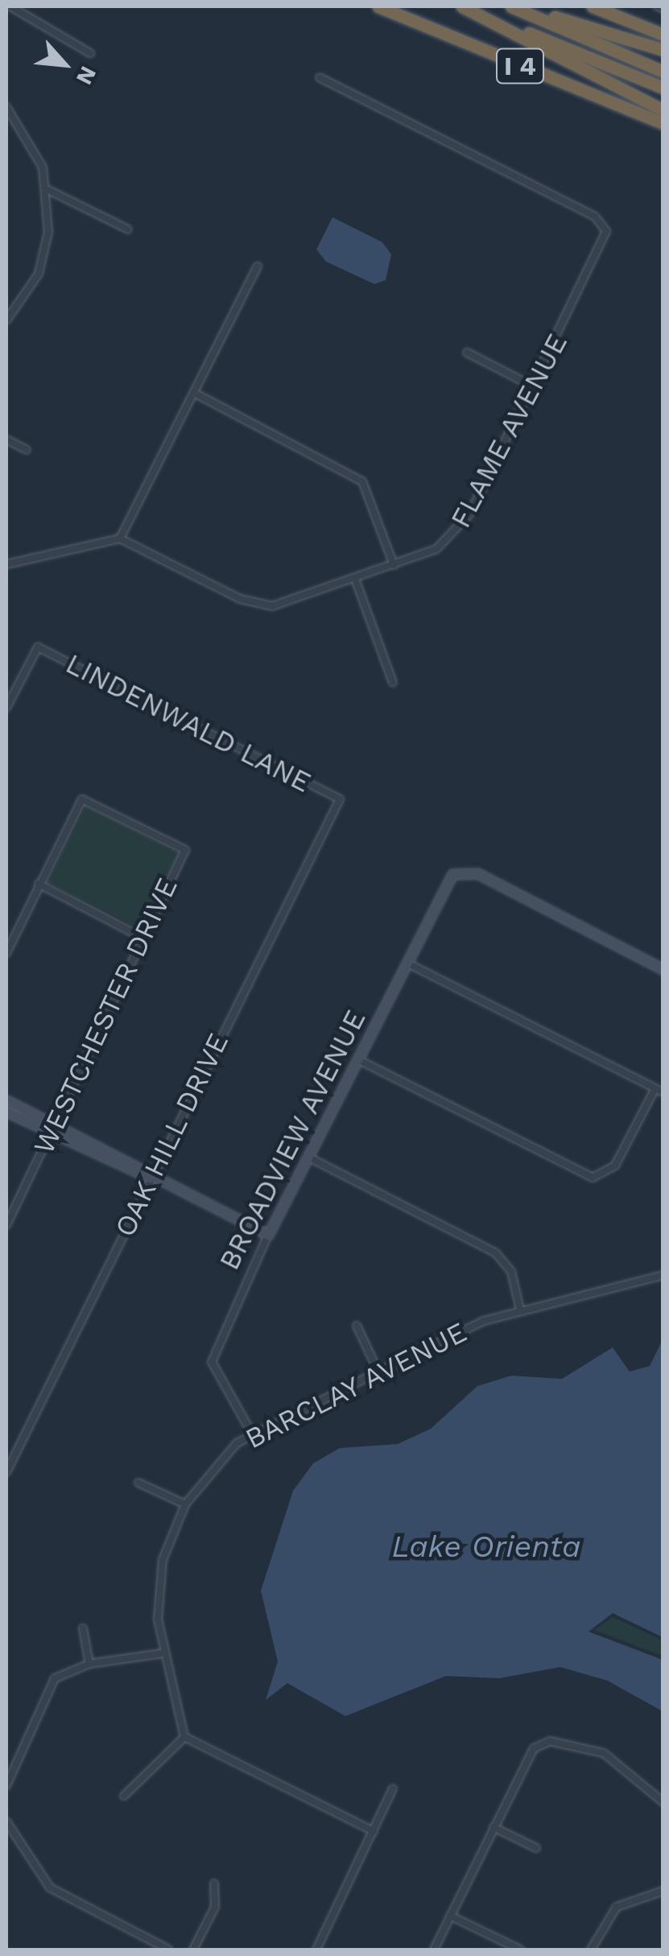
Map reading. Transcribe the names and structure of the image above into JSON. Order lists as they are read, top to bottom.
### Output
{
  "streets": {
    "highway": ["I 4"],
    "street": [
      "FLAME AVENUE",
      "LINDENWALD LANE",
      "WESTCHESTER DRIVE",
      "OAK HILL DRIVE",
      "BROADVIEW AVENUE",
      "BARCLAY AVENUE"
    ]
  },
  "crossings": [
    ["LINDENWALD LANE", "OAK HILL DRIVE"],
    ["BROADVIEW AVENUE", "BARCLAY AVENUE"]
  ],
  "water": ["Lake Orienta"],
  "north": "bottom right"
}
